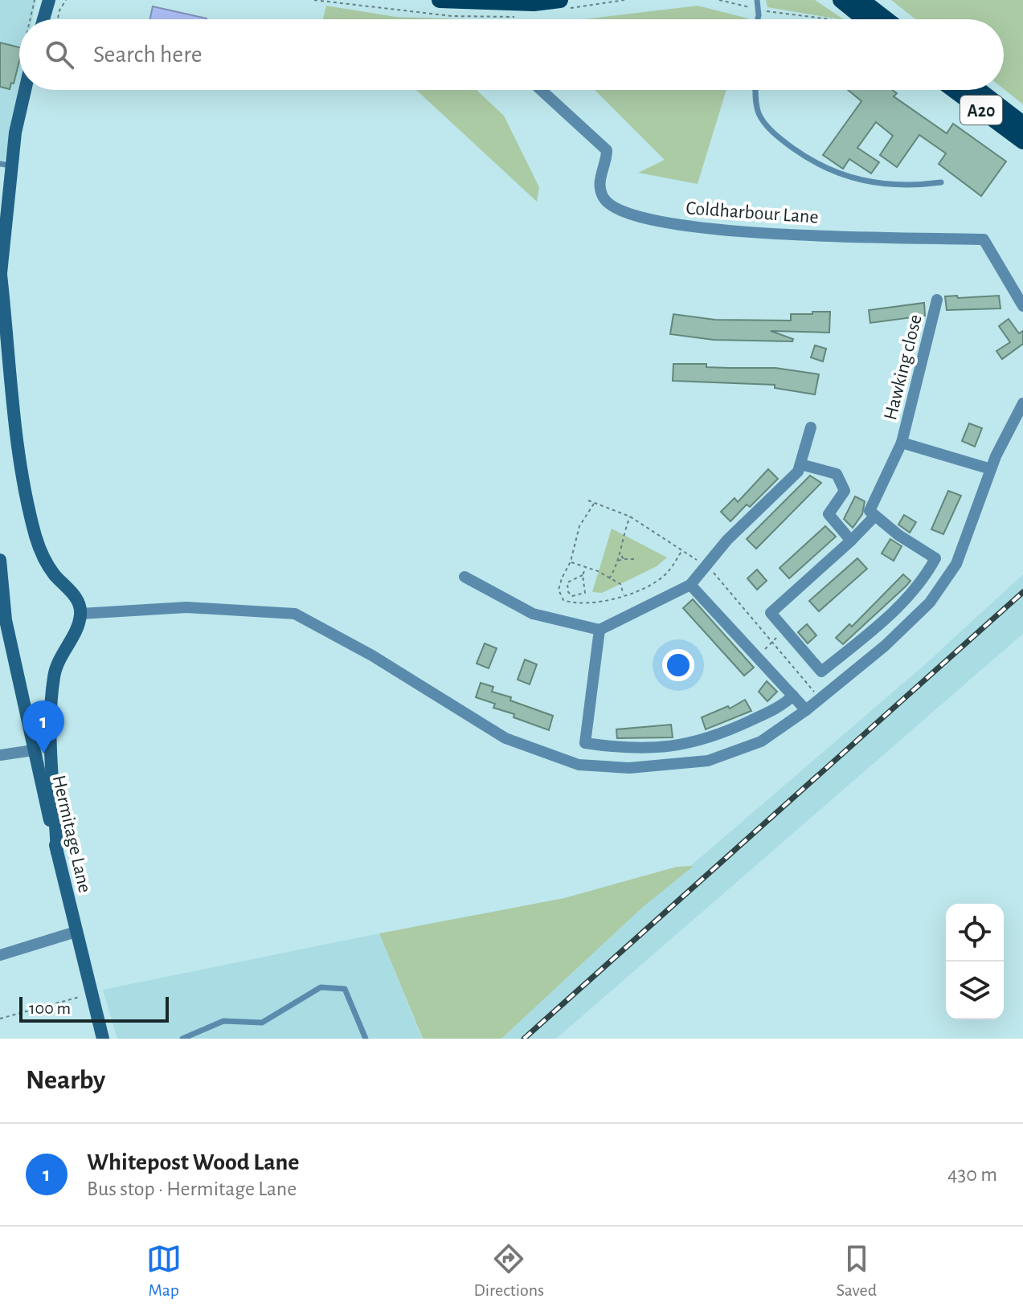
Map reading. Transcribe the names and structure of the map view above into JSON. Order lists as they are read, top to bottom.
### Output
{
  "streets": {
    "main road": ["A20", "Hermitage Lane"],
    "street": ["Coldharbour Lane", "Hawking close"]
  },
  "scale_bar": "100 m",
  "page": {
    "search": "Search here",
    "pins": "1",
    "scale": "100 m",
    "heading": "Nearby",
    "list": [
      {
        "mark": "1",
        "name": "Whitepost Wood Lane",
        "note": "Bus stop · Hermitage Lane",
        "value": "430 m"
      }
    ],
    "nav": ["Map", "Directions", "Saved"]
  }
}
